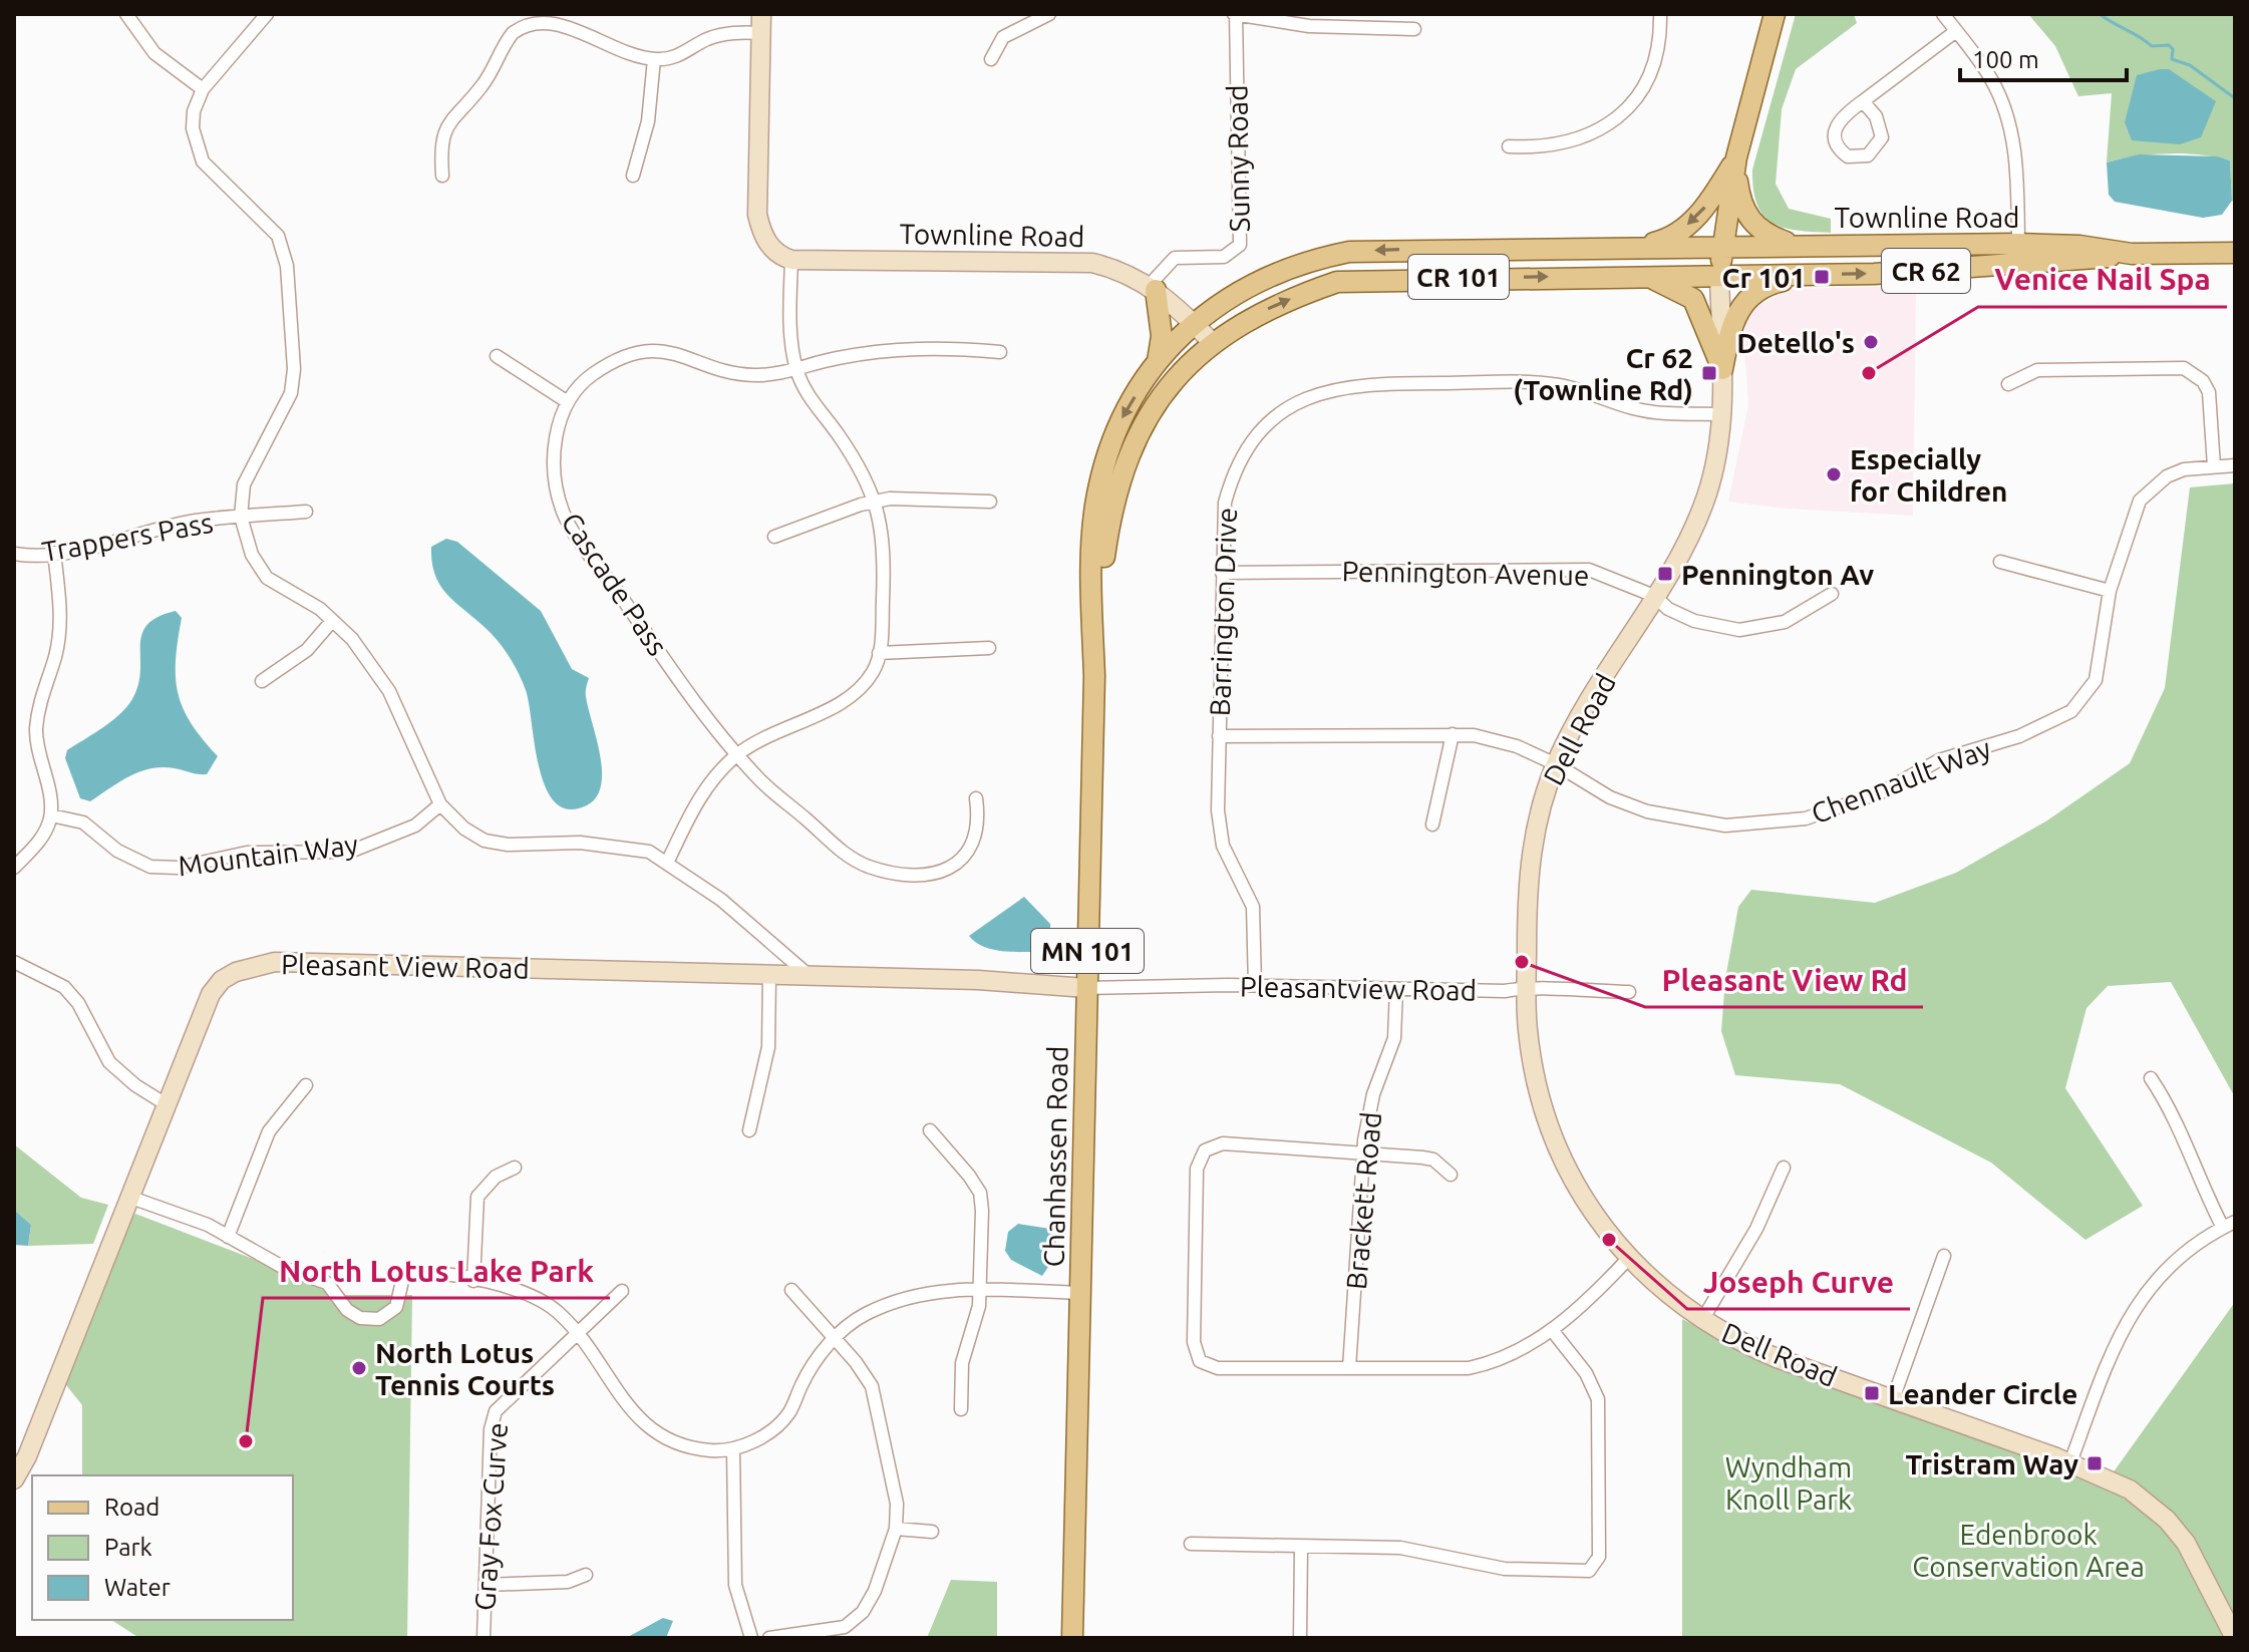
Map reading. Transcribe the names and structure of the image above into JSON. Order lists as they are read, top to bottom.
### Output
{
  "streets": {
    "main road": [
      "Townline Road",
      "CR 62",
      "CR 101",
      "MN 101",
      "Chanhassen Road"
    ],
    "street": [
      "Sunny Road",
      "Trappers Pass",
      "Pennington Avenue",
      "Cascade Pass",
      "Barrington Drive",
      "Dell Road",
      "Chennault Way",
      "Mountain Way",
      "Pleasant View Road",
      "Pleasantview Road",
      "Brackett Road",
      "Gray Fox Curve"
    ]
  },
  "crossings": [
    ["Sunny Road", "Townline Road"],
    ["Townline Road", "CR 101"],
    ["Townline Road", "Dell Road"],
    ["Townline Road", "MN 101"],
    ["CR 101", "Dell Road"],
    ["CR 101", "MN 101"],
    ["Pennington Avenue", "Barrington Drive"],
    ["Pennington Avenue", "Dell Road"],
    ["Barrington Drive", "Dell Road"],
    ["Barrington Drive", "Chennault Way"],
    ["Barrington Drive", "Pleasantview Road"],
    ["Dell Road", "Chennault Way"],
    ["Dell Road", "Pleasantview Road"],
    ["MN 101", "Chanhassen Road"],
    ["Pleasant View Road", "Pleasantview Road"],
    ["Pleasant View Road", "Chanhassen Road"],
    ["Pleasantview Road", "Chanhassen Road"],
    ["Pleasantview Road", "Brackett Road"]
  ],
  "parks": ["Wyndham Knoll Park", "Edenbrook Conservation Area"],
  "places": {
    "transit": [
      "Cr 101",
      "Cr 62 (Townline Rd)",
      "Pennington Av",
      "Leander Circle",
      "Tristram Way"
    ],
    "other": [
      "Detello's",
      "Venice Nail Spa",
      "Especially for Children",
      "Pleasant View Rd",
      "Joseph Curve",
      "North Lotus Tennis Courts",
      "North Lotus Lake Park"
    ]
  },
  "legend": ["Road", "Park", "Water"],
  "scale_bar": "100 m"
}
